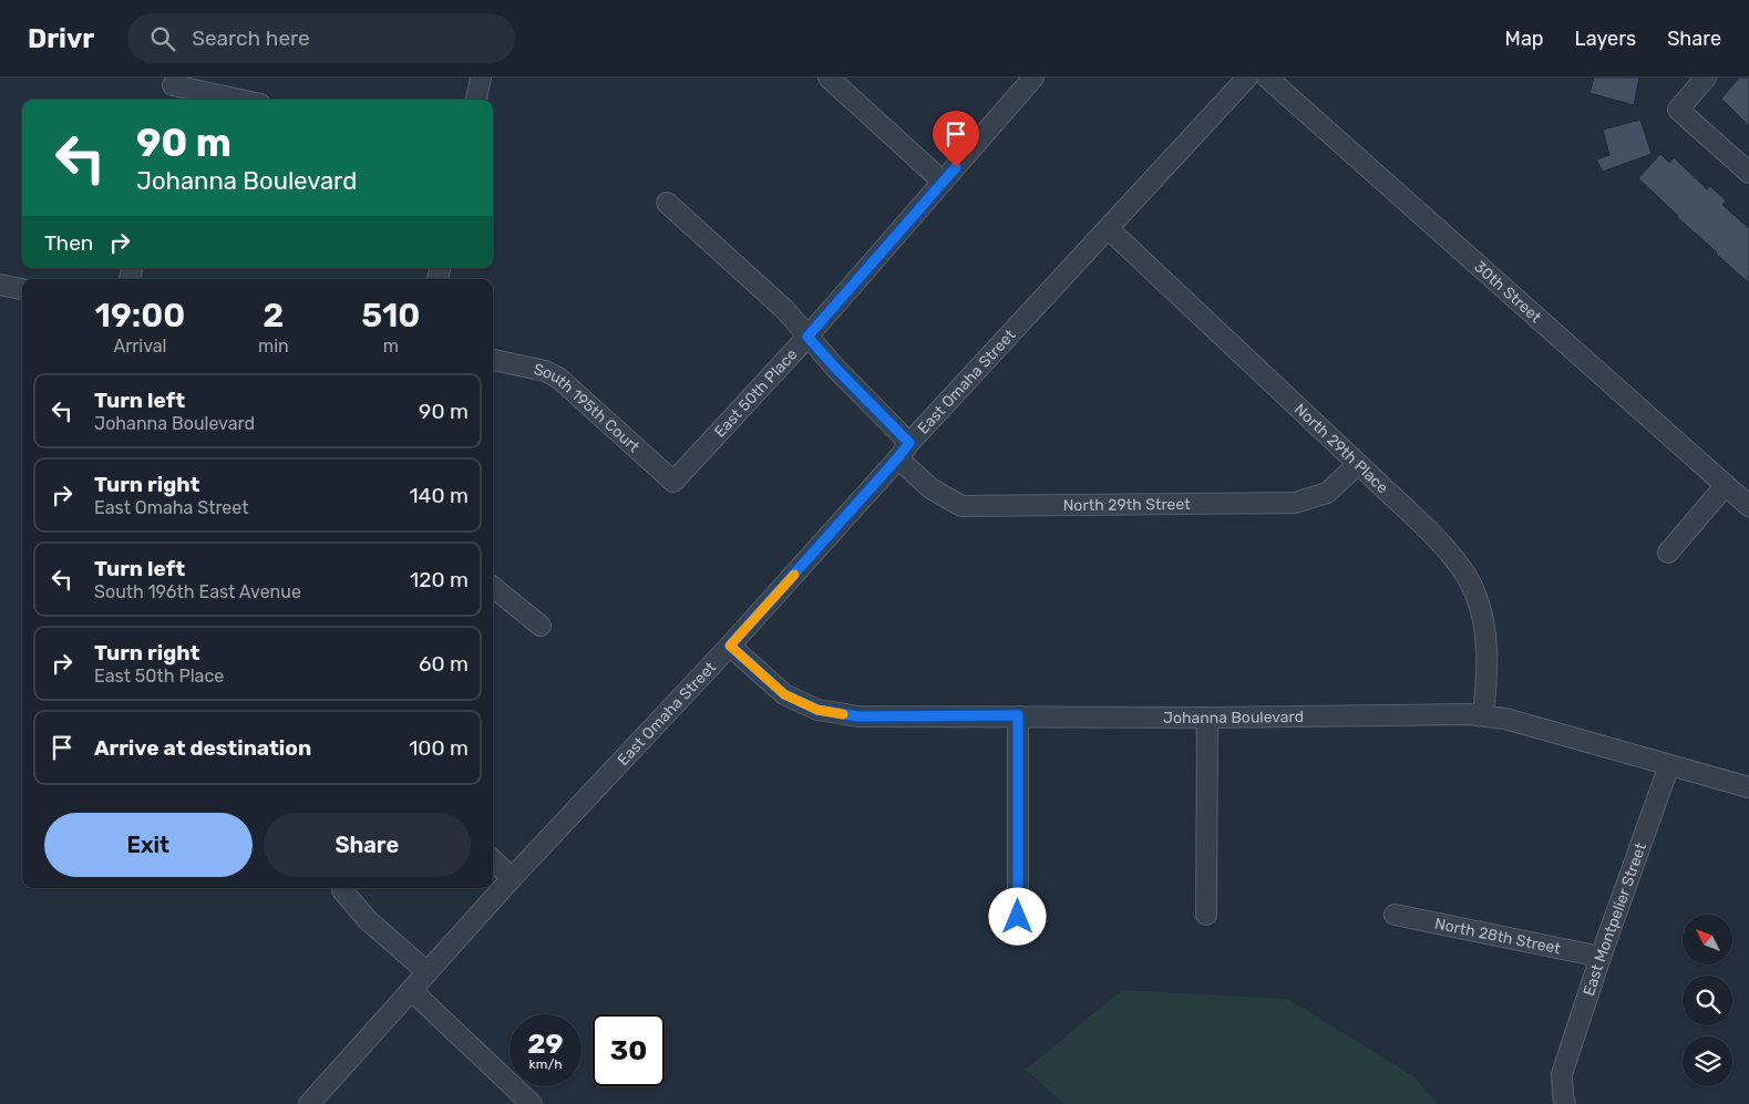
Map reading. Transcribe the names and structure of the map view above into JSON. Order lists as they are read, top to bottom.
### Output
{
  "streets": {
    "street": [
      "30th Street",
      "East Omaha Street",
      "East 50th Place",
      "South 195th Court",
      "North 29th Place",
      "North 29th Street",
      "Johanna Boulevard",
      "East Montpelier Street",
      "North 28th Street"
    ]
  },
  "crossings": [
    ["East Omaha Street", "North 29th Place"],
    ["East Omaha Street", "North 29th Street"],
    ["East Omaha Street", "Johanna Boulevard"],
    ["East 50th Place", "South 195th Court"],
    ["North 29th Place", "North 29th Street"],
    ["North 29th Place", "Johanna Boulevard"],
    ["Johanna Boulevard", "East Montpelier Street"],
    ["East Montpelier Street", "North 28th Street"]
  ],
  "north": "top left",
  "page": {
    "header": "Drivr",
    "search": "Search here",
    "nav": ["Map", "Layers", "Share"],
    "turn": ["90 m", "Johanna Boulevard"],
    "then": "Then",
    "eta": [
      "19:00",
      "Arrival",
      "2",
      "min",
      "510",
      "m"
    ],
    "list": [
      {
        "name": "Turn left",
        "note": "Johanna Boulevard",
        "value": "90 m"
      },
      {
        "name": "Turn right",
        "note": "East Omaha Street",
        "value": "140 m"
      },
      {
        "name": "Turn left",
        "note": "South 196th East Avenue",
        "value": "120 m"
      },
      {
        "name": "Turn right",
        "note": "East 50th Place",
        "value": "60 m"
      },
      {
        "name": "Arrive at destination",
        "value": "100 m"
      }
    ],
    "buttons": ["Exit", "Share"],
    "speed": "29 km/h",
    "limit": "30"
  }
}
